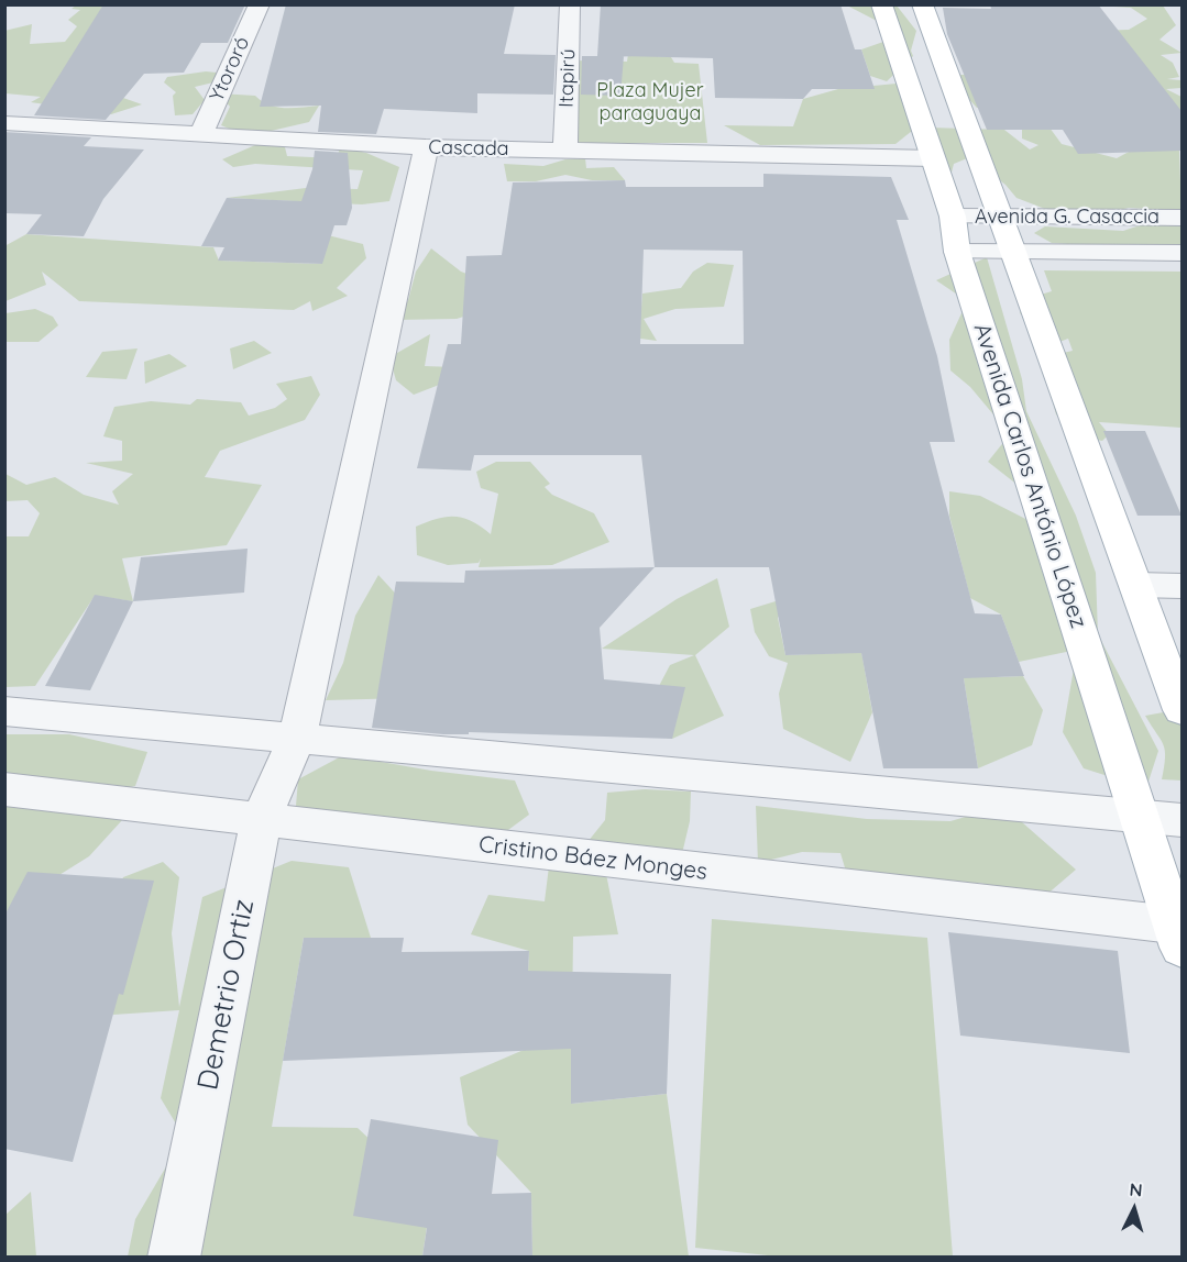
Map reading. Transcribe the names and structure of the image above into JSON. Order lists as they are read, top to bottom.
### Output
{
  "streets": {
    "main road": ["Avenida Carlos António López"],
    "street": [
      "Ytororó",
      "Itapirú",
      "Cascada",
      "Avenida G. Casaccia",
      "Cristino Báez Monges",
      "Demetrio Ortiz"
    ]
  },
  "crossings": [
    ["Ytororó", "Cascada"],
    ["Itapirú", "Cascada"],
    ["Cascada", "Avenida Carlos António López"],
    ["Cascada", "Demetrio Ortiz"],
    ["Avenida G. Casaccia", "Avenida Carlos António López"],
    ["Avenida Carlos António López", "Cristino Báez Monges"],
    ["Cristino Báez Monges", "Demetrio Ortiz"]
  ],
  "parks": ["Plaza Mujer paraguaya"],
  "north": "top"
}
